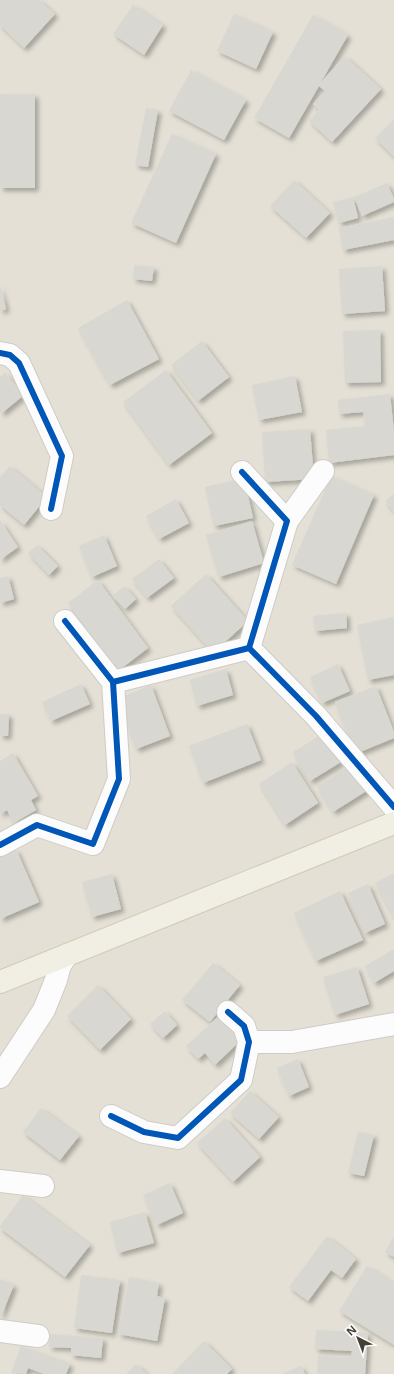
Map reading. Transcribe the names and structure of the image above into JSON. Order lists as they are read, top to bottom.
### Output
{
  "north": "top left"
}
